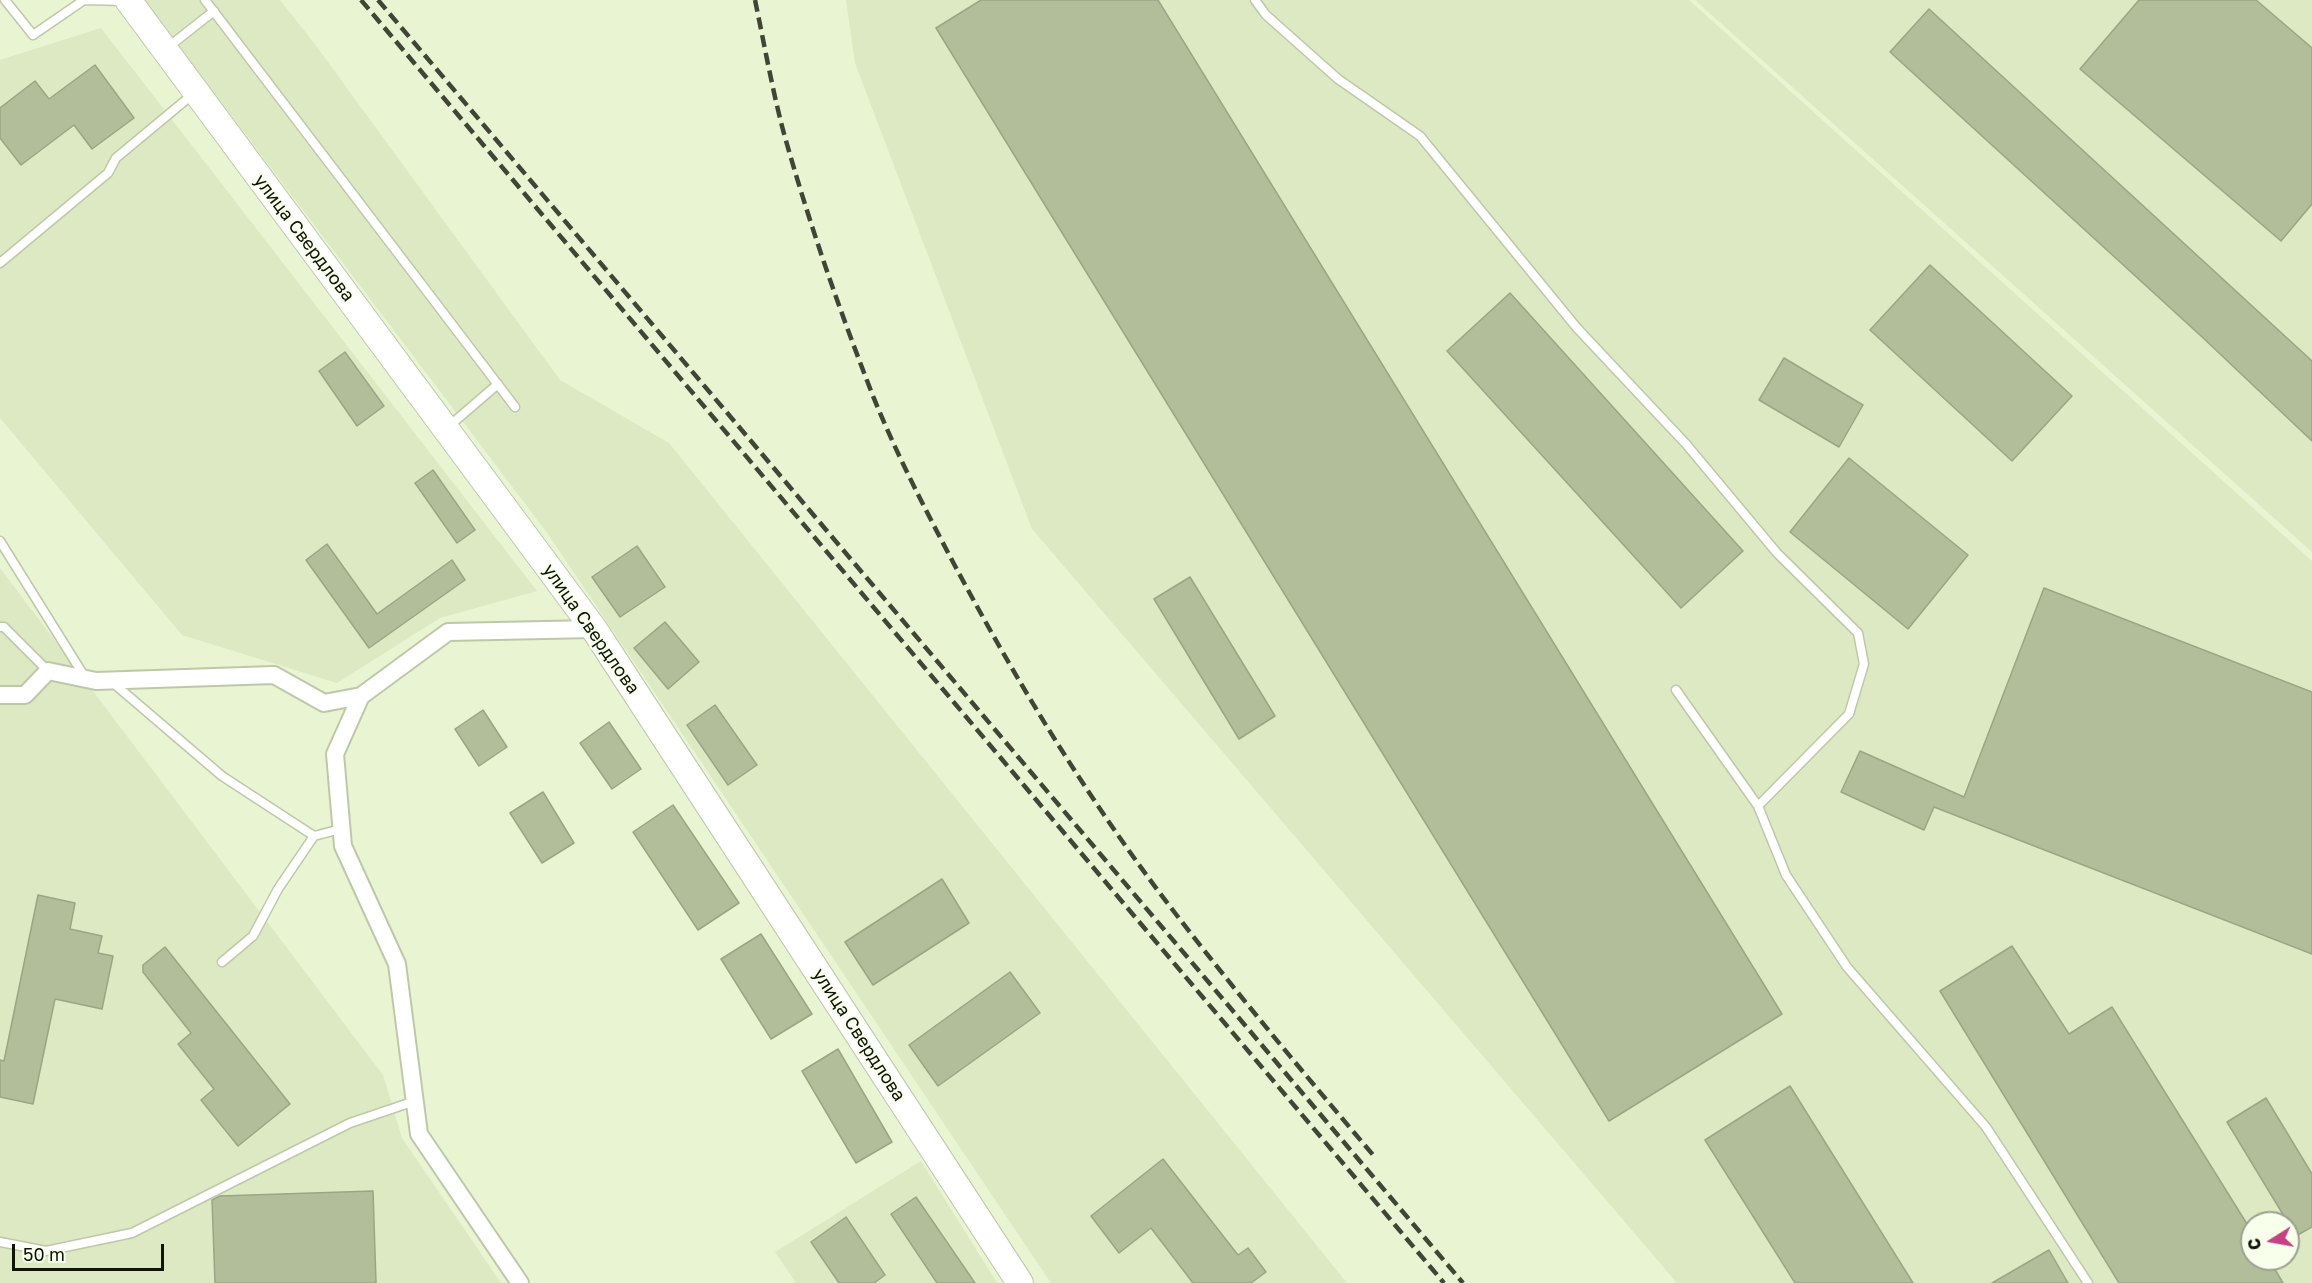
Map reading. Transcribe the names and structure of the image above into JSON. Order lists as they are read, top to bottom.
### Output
{
  "streets": {
    "main road": ["улица Свердлова"]
  },
  "scale_bar": "50 m",
  "north": "left"
}
